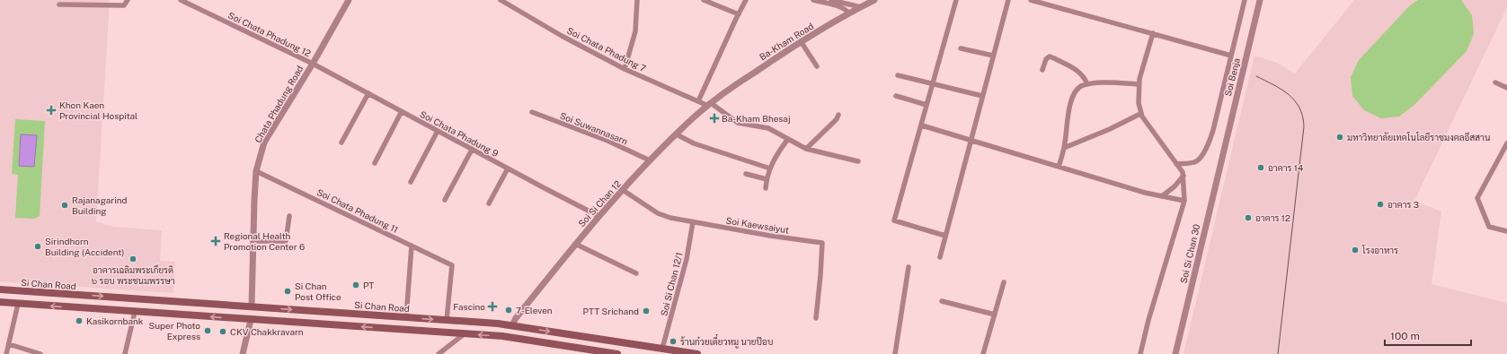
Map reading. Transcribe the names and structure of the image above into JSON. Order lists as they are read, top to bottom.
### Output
{
  "streets": {
    "main road": ["Chata Phadung Road", "Si Chan Road"],
    "street": [
      "Soi Chata Phadung 12",
      "Ba-Kham Road",
      "Soi Chata Phadung 7",
      "Soi Benja",
      "Soi Suwannasarn",
      "Soi Chata Phadung 9",
      "Soi Si Chan 12",
      "Soi Chata Phadung 11",
      "Soi Kaewsaiyut",
      "Soi Si Chan 30",
      "Soi Si Chan 12/1"
    ]
  },
  "crossings": [
    ["Soi Chata Phadung 12", "Chata Phadung Road"],
    ["Soi Chata Phadung 12", "Soi Chata Phadung 9"],
    ["Ba-Kham Road", "Soi Chata Phadung 7"],
    ["Ba-Kham Road", "Soi Si Chan 12"],
    ["Soi Chata Phadung 7", "Soi Si Chan 12"],
    ["Soi Benja", "Soi Si Chan 30"],
    ["Chata Phadung Road", "Soi Chata Phadung 9"],
    ["Chata Phadung Road", "Soi Chata Phadung 11"],
    ["Chata Phadung Road", "Si Chan Road"],
    ["Soi Suwannasarn", "Soi Si Chan 12"],
    ["Soi Chata Phadung 9", "Soi Si Chan 12"],
    ["Soi Si Chan 12", "Soi Kaewsaiyut"],
    ["Soi Si Chan 12", "Si Chan Road"],
    ["Soi Chata Phadung 11", "Si Chan Road"],
    ["Soi Kaewsaiyut", "Soi Si Chan 12/1"],
    ["Si Chan Road", "Soi Si Chan 12/1"]
  ],
  "places": {
    "health": [
      "Khon Kaen Provincial Hospital",
      "Ba-Kham Bhesaj",
      "Regional Health Promotion Center 6",
      "Fascino"
    ],
    "other": [
      "มหาวิทยาลัยเทคโนโลยีราชมงคลอีสสาน",
      "อาคาร 14",
      "อาคาร 3",
      "Rajanagarind Building",
      "อาคาร 12",
      "Sirindhorn Building (Accident)",
      "โรงอาหาร",
      "อาคารเฉลิมพระเกียรติ ๖ รอบ พระชนมพรรษา",
      "PT",
      "Si Chan Post Office",
      "7-Eleven",
      "PTT Srichand",
      "Kasikornbank",
      "Super Photo Express",
      "CKV Chakkravarn",
      "ร้านก๋วยเตี๋ยวหมู นายป๊อบ"
    ]
  },
  "scale_bar": "100 m"
}
